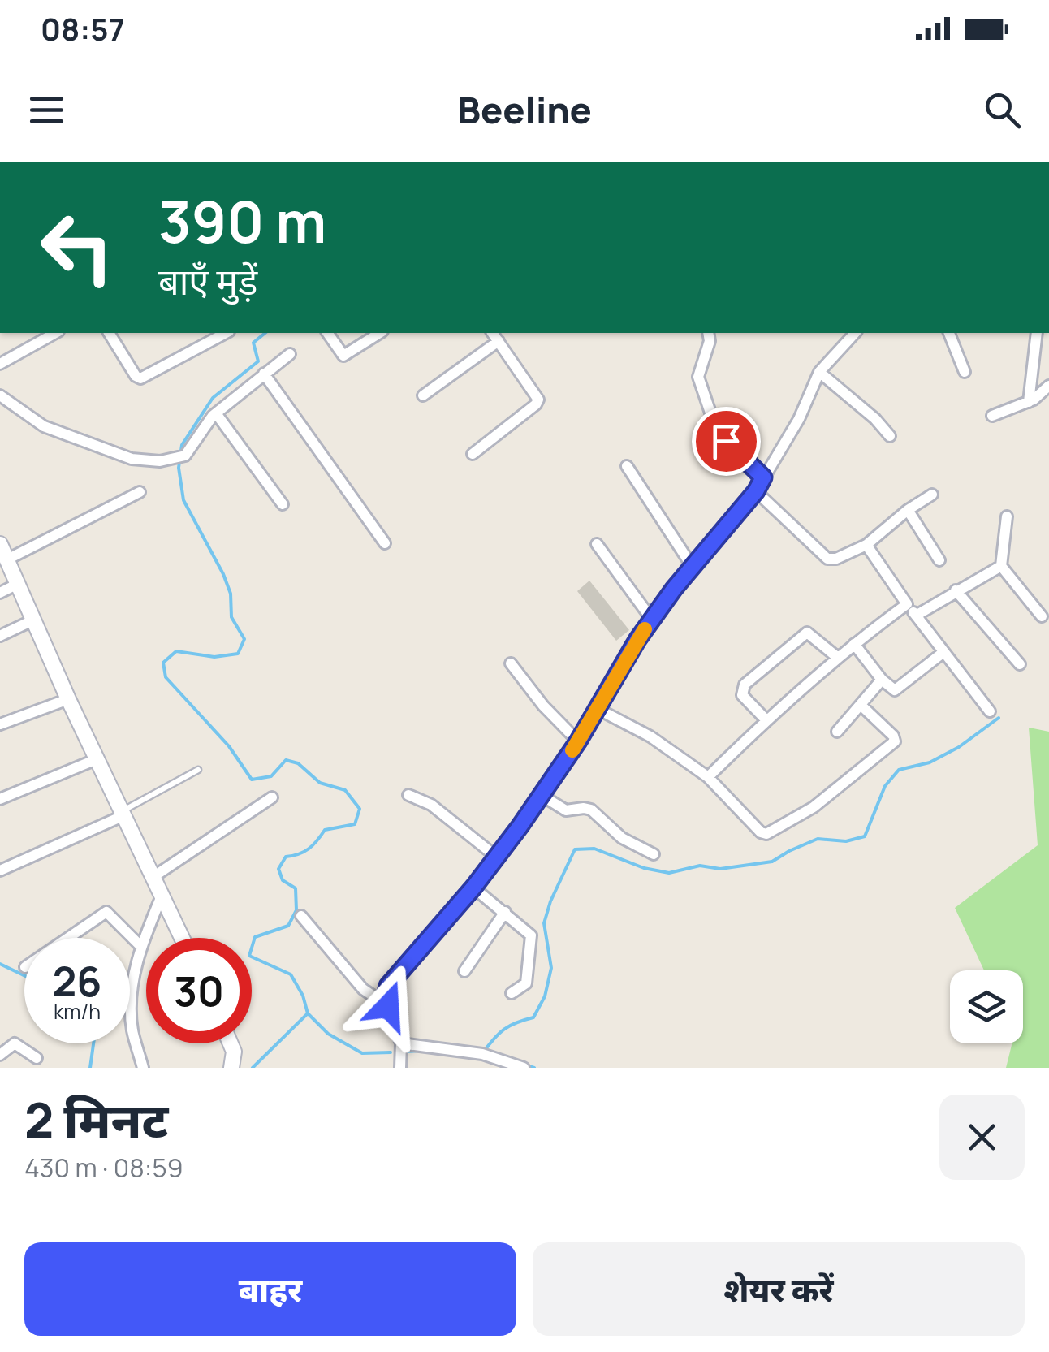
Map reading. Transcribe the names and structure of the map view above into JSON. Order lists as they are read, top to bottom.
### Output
{
  "page": {
    "status": "08:57",
    "header": "Beeline",
    "turn": ["390 m", "बाएँ मुड़ें"],
    "speed": "26 km/h",
    "limit": "30",
    "heading": ["2 मिनट", "430 m · 08:59"],
    "buttons": ["बाहर", "शेयर करें"]
  }
}
